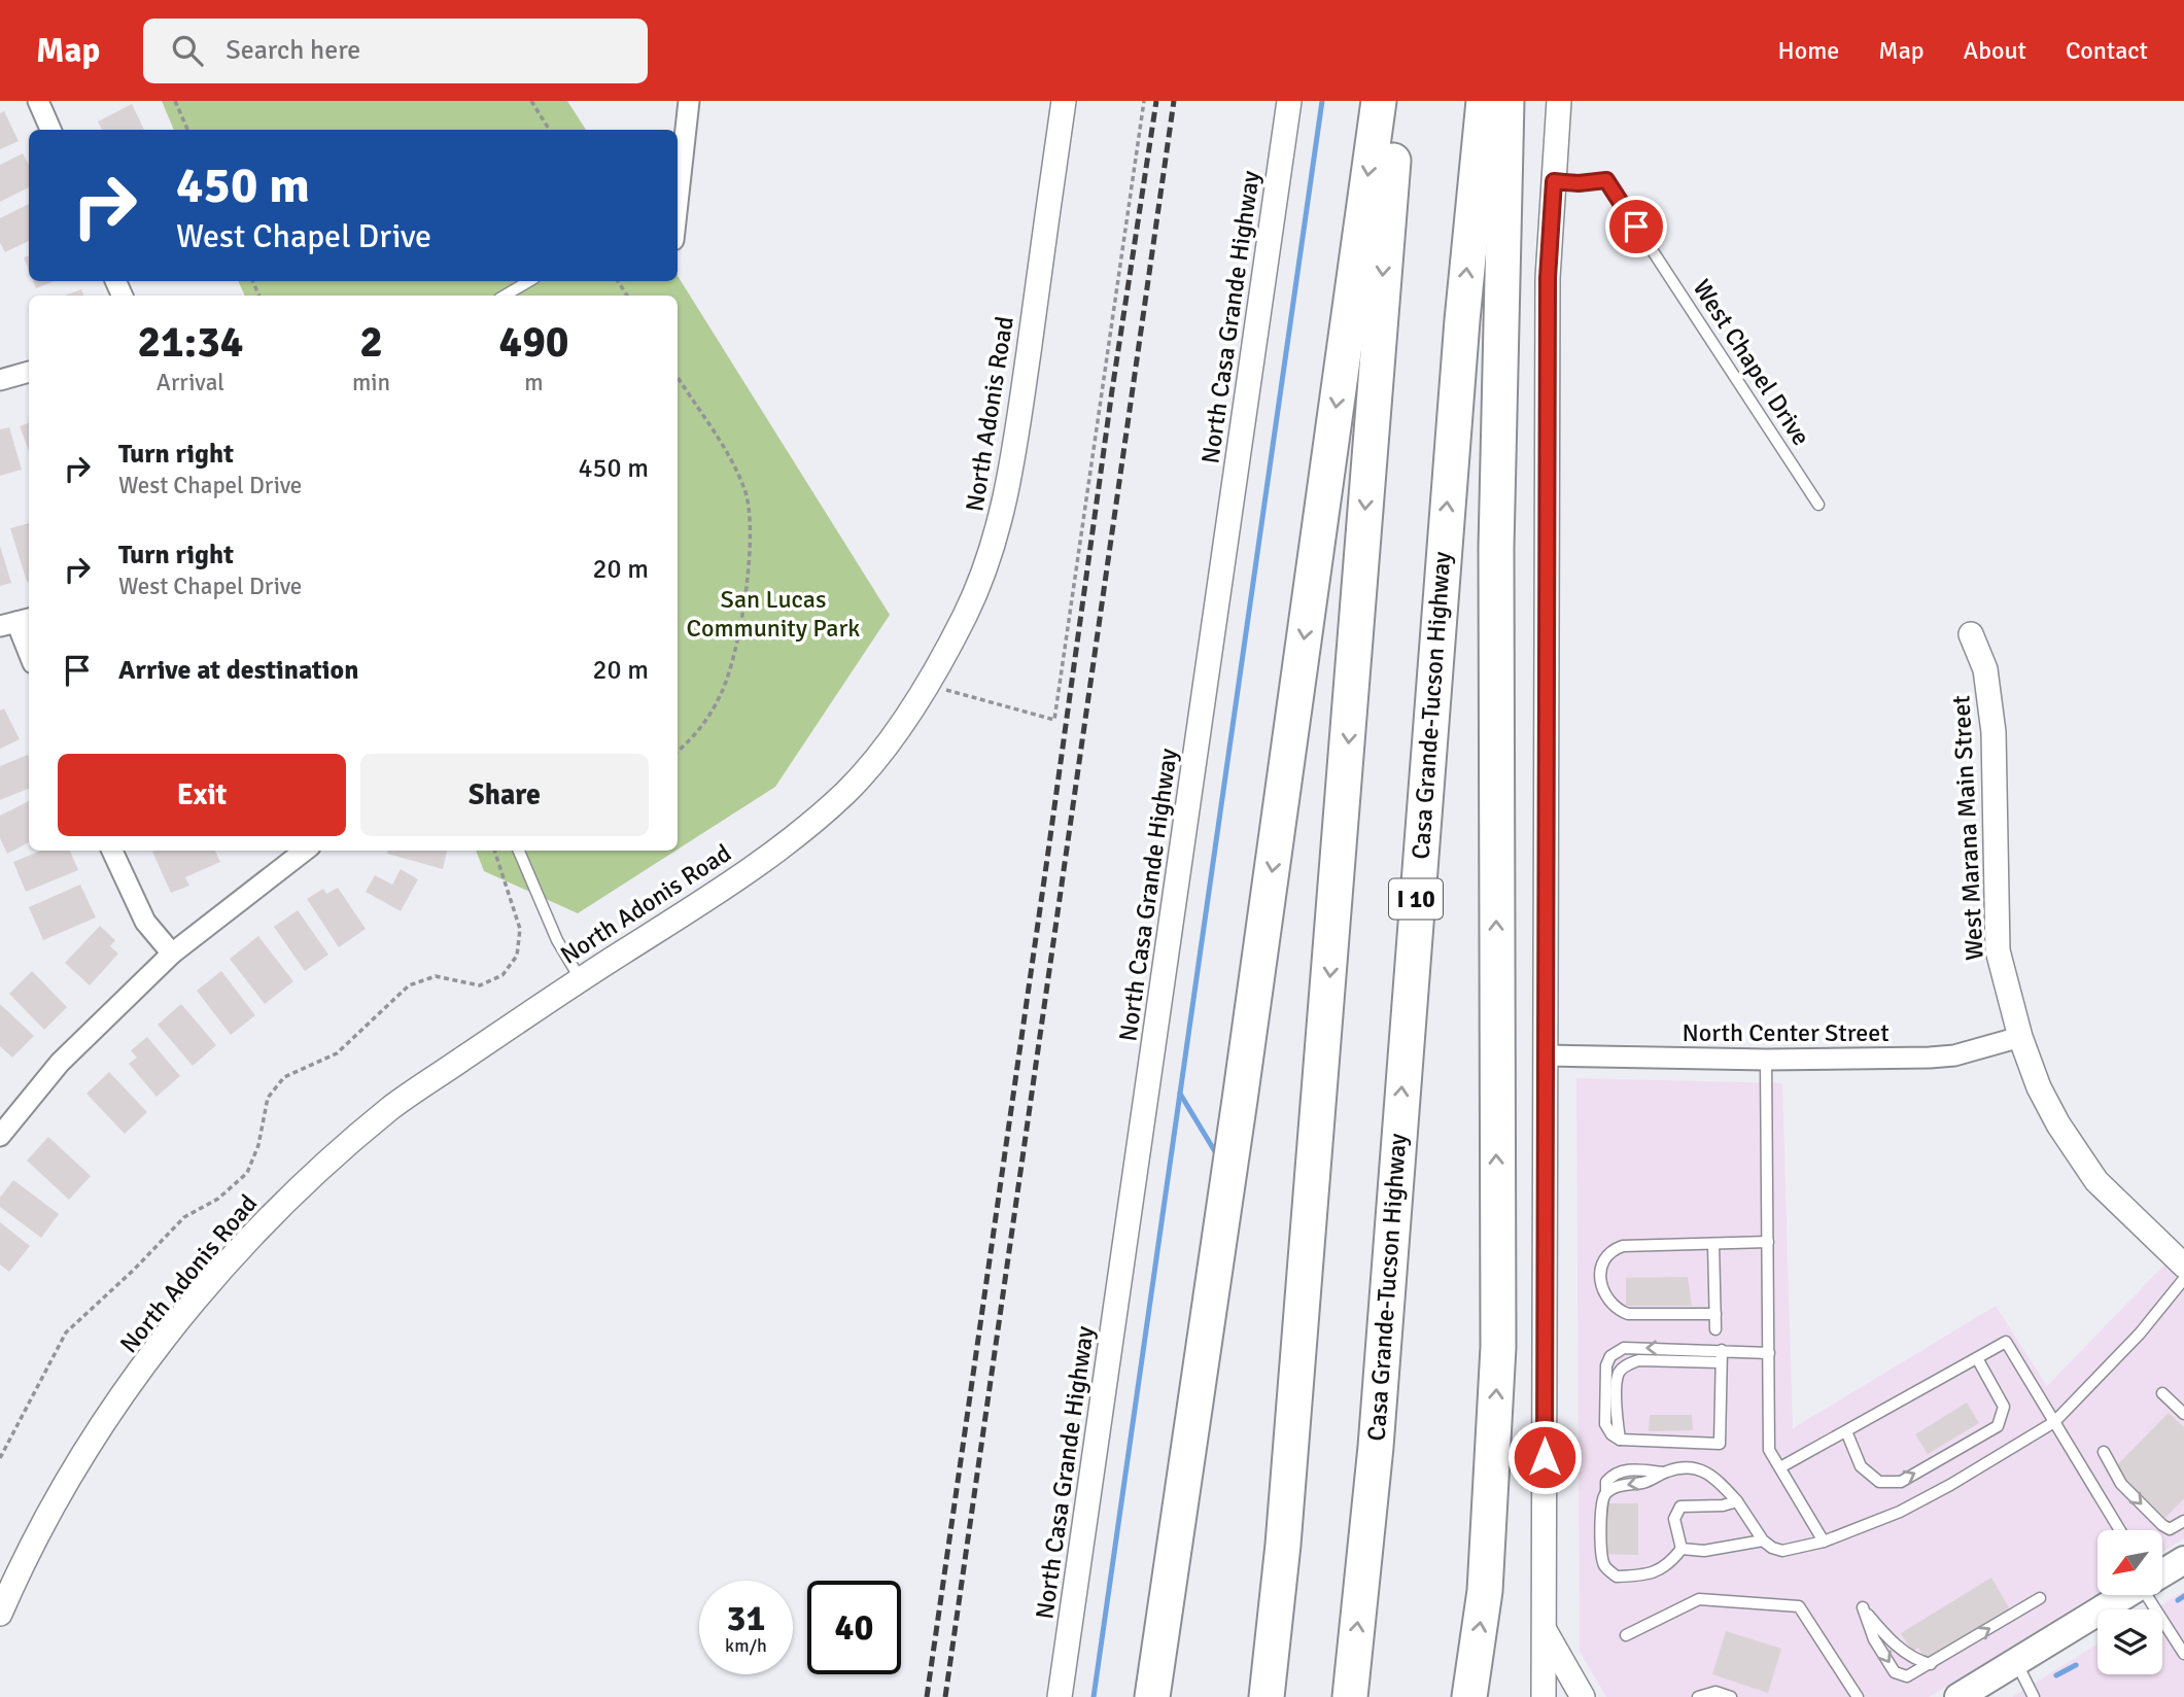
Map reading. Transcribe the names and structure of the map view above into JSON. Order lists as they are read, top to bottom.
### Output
{
  "streets": {
    "highway": ["Casa Grande-Tucson Highway", "I 10"],
    "street": [
      "North Casa Grande Highway",
      "North Adonis Road",
      "West Marana Main Street",
      "North Center Street"
    ],
    "lane": ["West Chapel Drive"]
  },
  "crossings": [
    ["West Marana Main Street", "North Center Street"]
  ],
  "parks": ["San Lucas Community Park"],
  "north": "bottom left",
  "page": {
    "header": "Map",
    "search": "Search here",
    "nav": [
      "Home",
      "Map",
      "About",
      "Contact"
    ],
    "turn": ["450 m", "West Chapel Drive"],
    "eta": [
      "21:34",
      "Arrival",
      "2",
      "min",
      "490",
      "m"
    ],
    "list": [
      {
        "name": "Turn right",
        "note": "West Chapel Drive",
        "value": "450 m"
      },
      {
        "name": "Turn right",
        "note": "West Chapel Drive",
        "value": "20 m"
      },
      {
        "name": "Arrive at destination",
        "value": "20 m"
      }
    ],
    "buttons": ["Exit", "Share"],
    "speed": "31 km/h",
    "limit": "40"
  }
}
